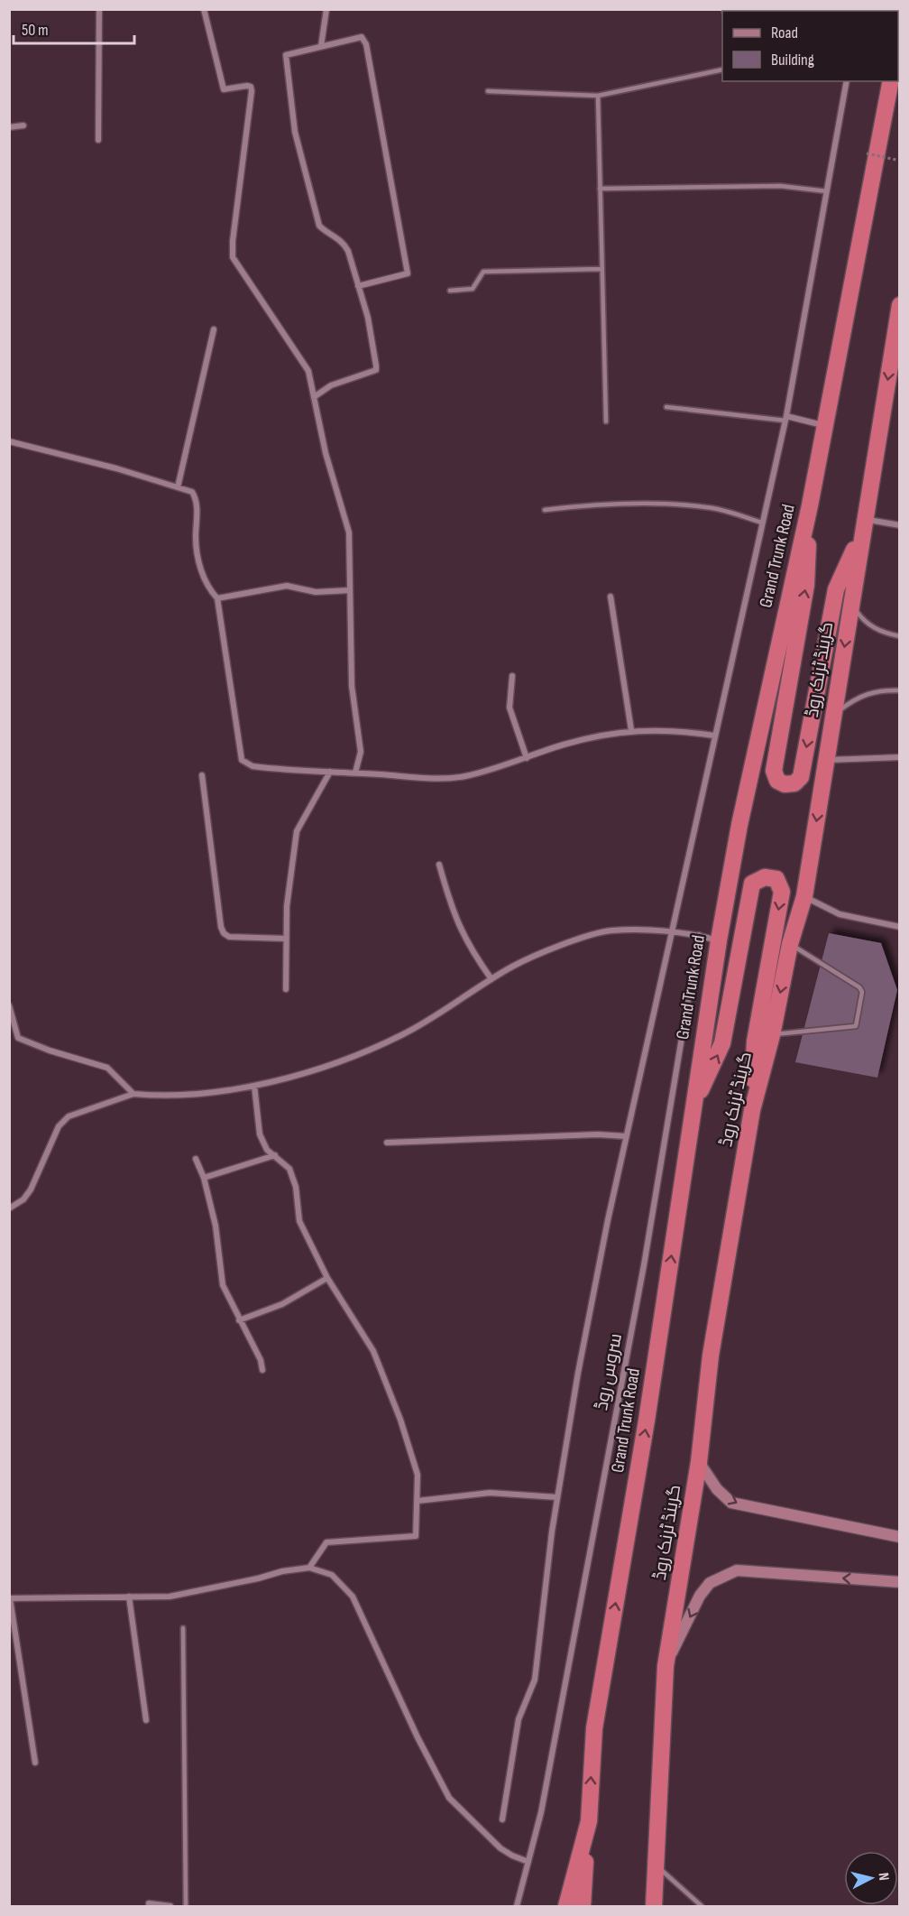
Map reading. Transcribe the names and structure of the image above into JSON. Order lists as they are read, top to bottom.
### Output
{
  "streets": {
    "highway": ["Grand Trunk Road", "گرینڈ ٹرنک روڈ"],
    "street": ["سروس روڈ"]
  },
  "one_way": ["Grand Trunk Road"],
  "legend": ["Road", "Building"],
  "scale_bar": "50 m",
  "north": "right"
}
